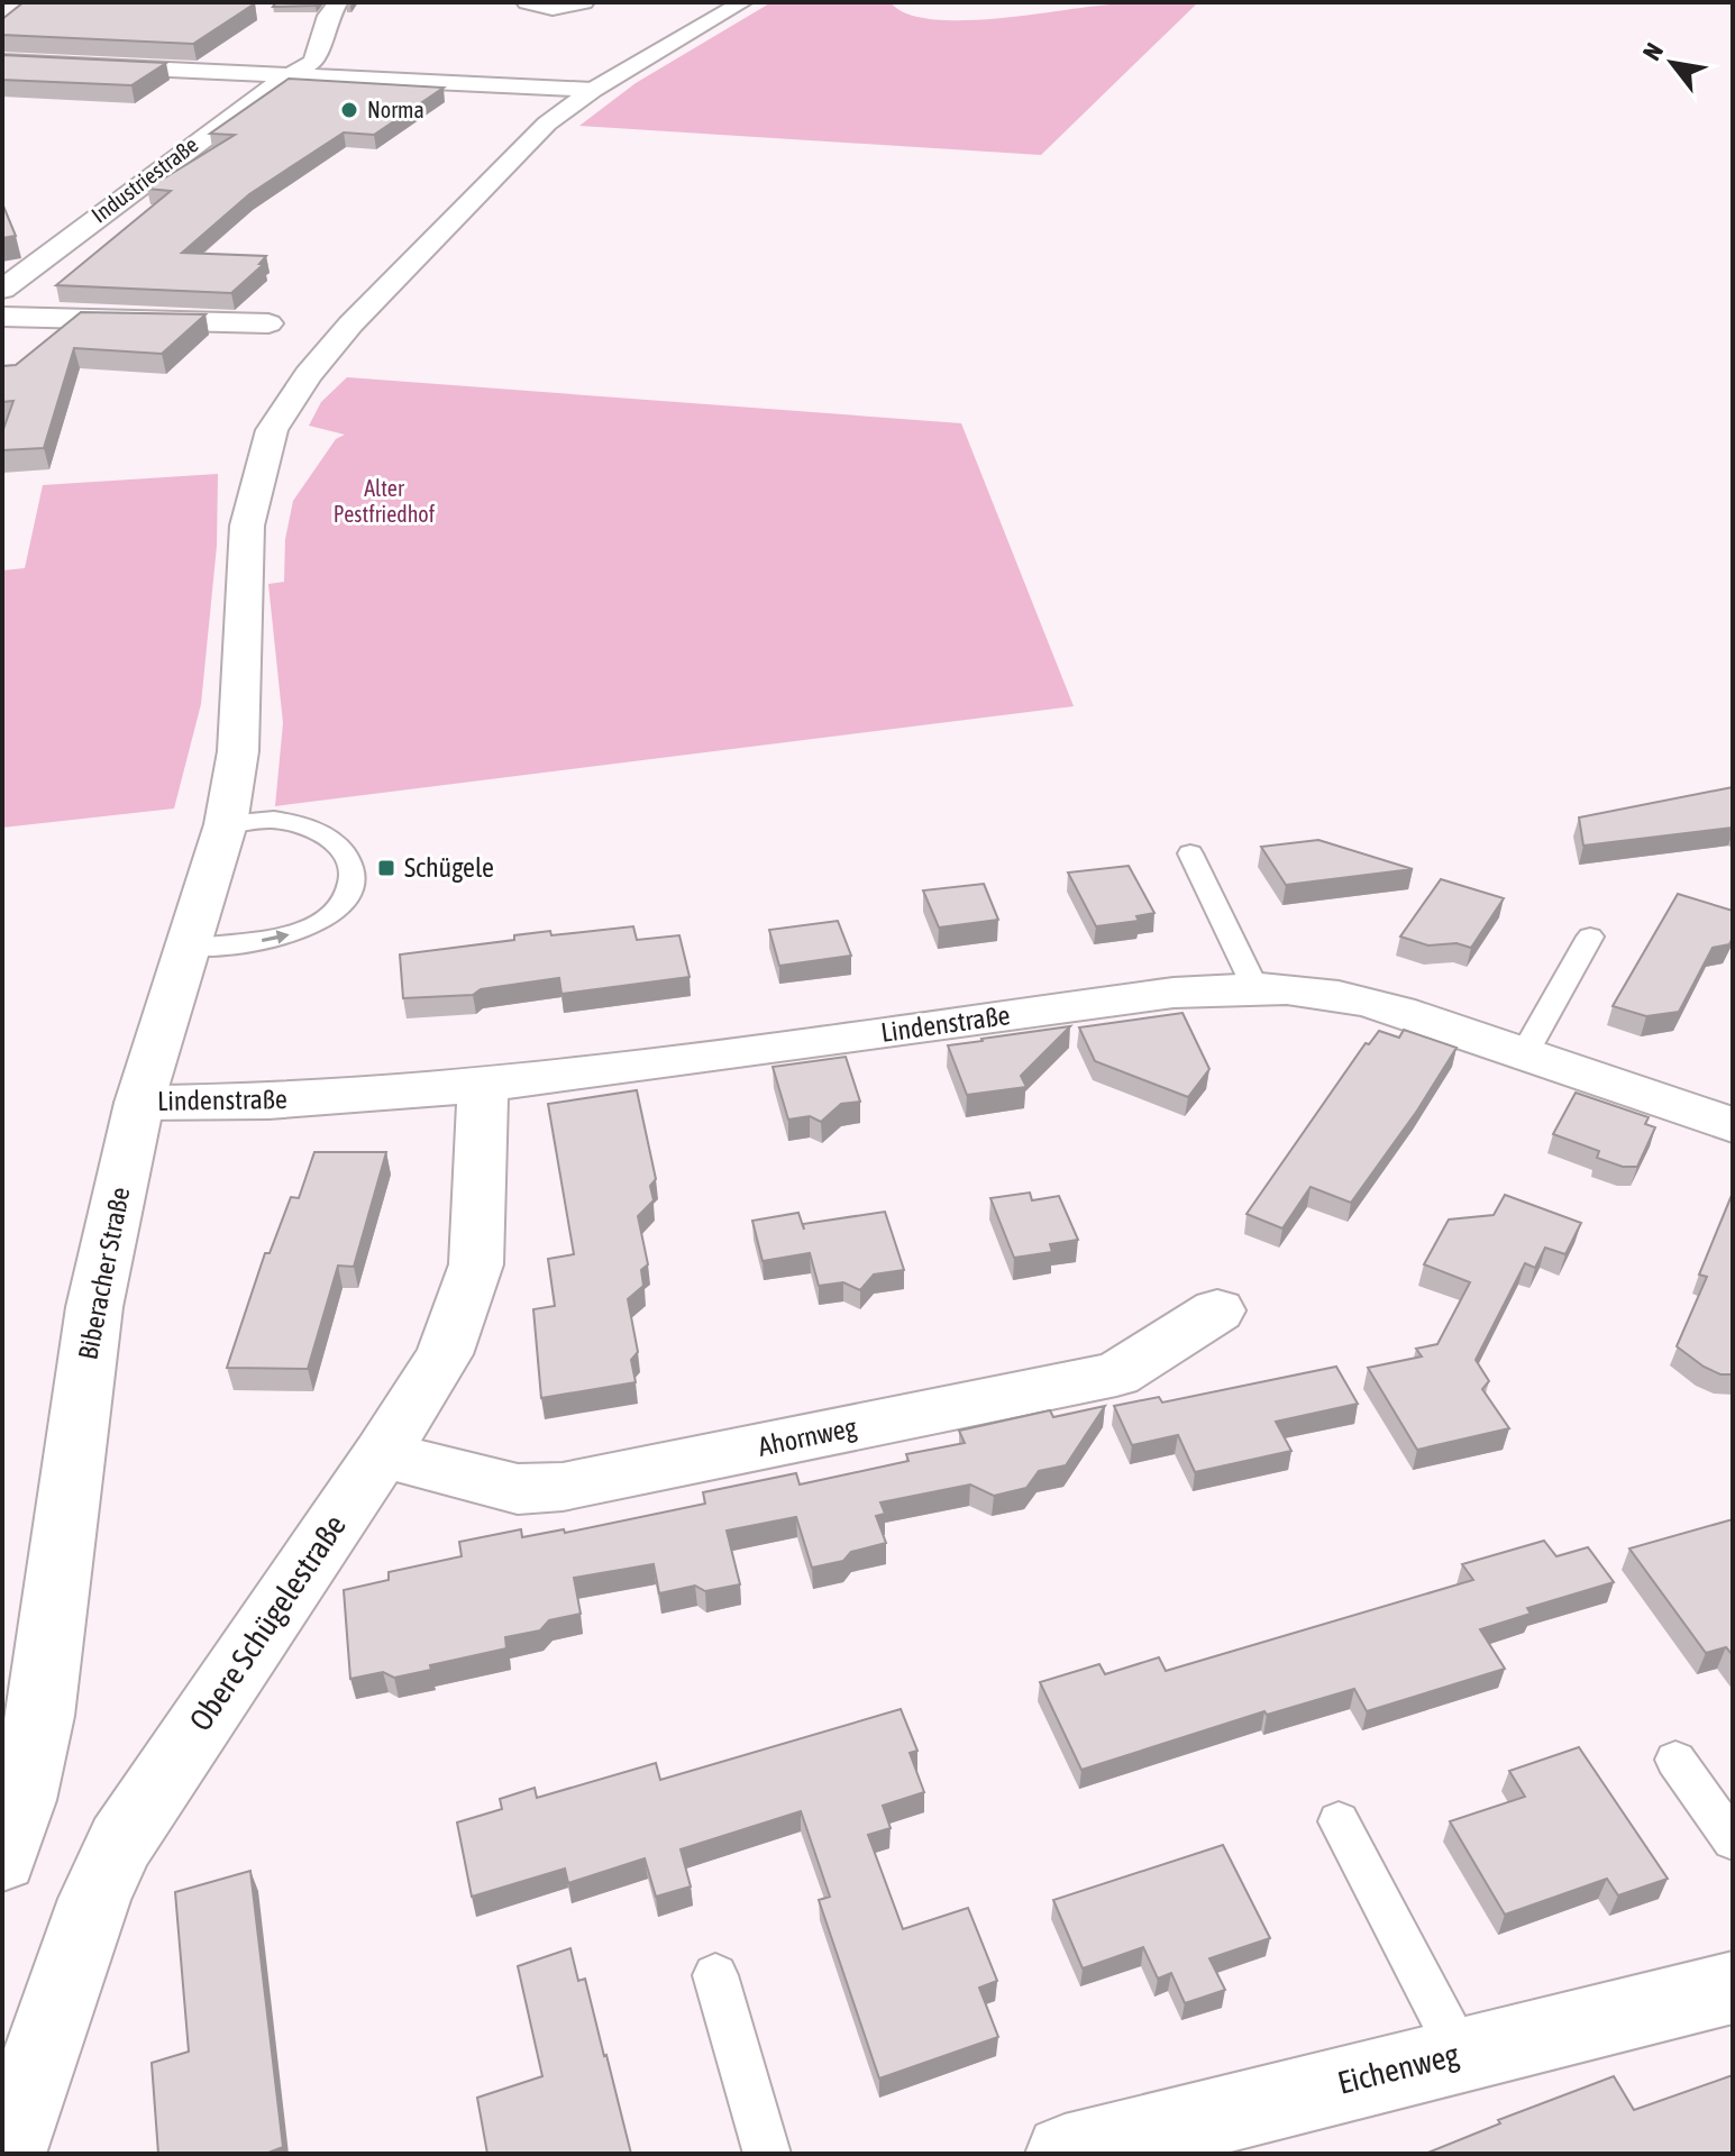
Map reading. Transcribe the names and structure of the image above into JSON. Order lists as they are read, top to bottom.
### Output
{
  "streets": {
    "street": [
      "Industriestraße",
      "Lindenstraße",
      "Biberacher Straße",
      "Ahornweg",
      "Obere Schügelestraße",
      "Eichenweg"
    ]
  },
  "crossings": [
    ["Lindenstraße", "Biberacher Straße"],
    ["Lindenstraße", "Obere Schügelestraße"],
    ["Ahornweg", "Obere Schügelestraße"]
  ],
  "parks": ["Alter Pestfriedhof"],
  "places": {
    "other": ["Norma"],
    "transit": ["Schügele"]
  },
  "north": "top left"
}
